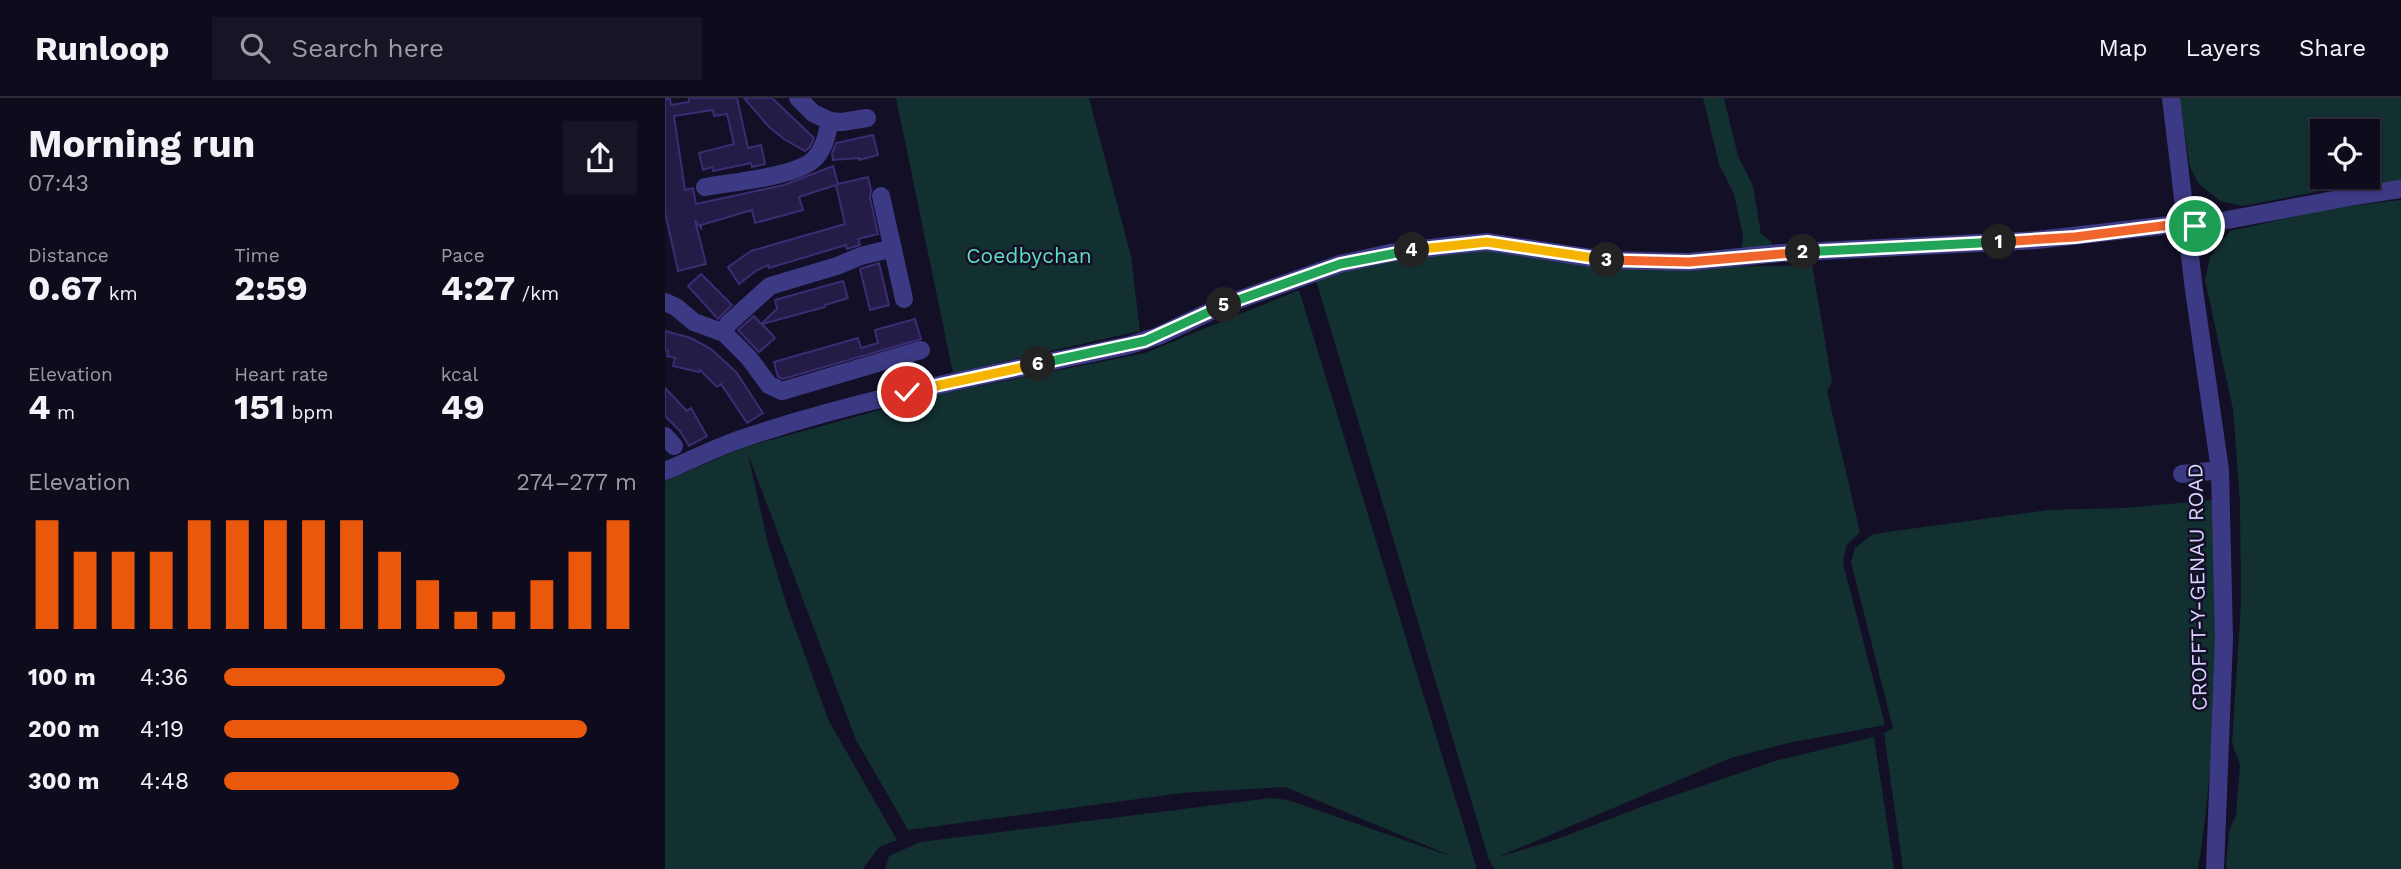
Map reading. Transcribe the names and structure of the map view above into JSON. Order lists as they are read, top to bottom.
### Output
{
  "streets": {
    "street": ["CROFFT-Y-GENAU ROAD"]
  },
  "parks": ["Coedbychan"],
  "page": {
    "header": "Runloop",
    "search": "Search here",
    "nav": ["Map", "Layers", "Share"],
    "heading": ["Morning run", "07:43"],
    "stats": [
      ["Distance", "0.67 km"],
      ["Time", "2:59"],
      ["Pace", "4:27 /km"],
      ["Elevation", "4 m"],
      ["Heart rate", "151 bpm"],
      ["kcal", "49"]
    ],
    "pins": [
      "1",
      "4",
      "2",
      "3",
      "5",
      "6"
    ],
    "chart": ["Elevation", "274–277 m"],
    "list": [
      {
        "name": "100 m",
        "note": "4:36"
      },
      {
        "name": "200 m",
        "note": "4:19"
      },
      {
        "name": "300 m",
        "note": "4:48"
      }
    ]
  }
}
